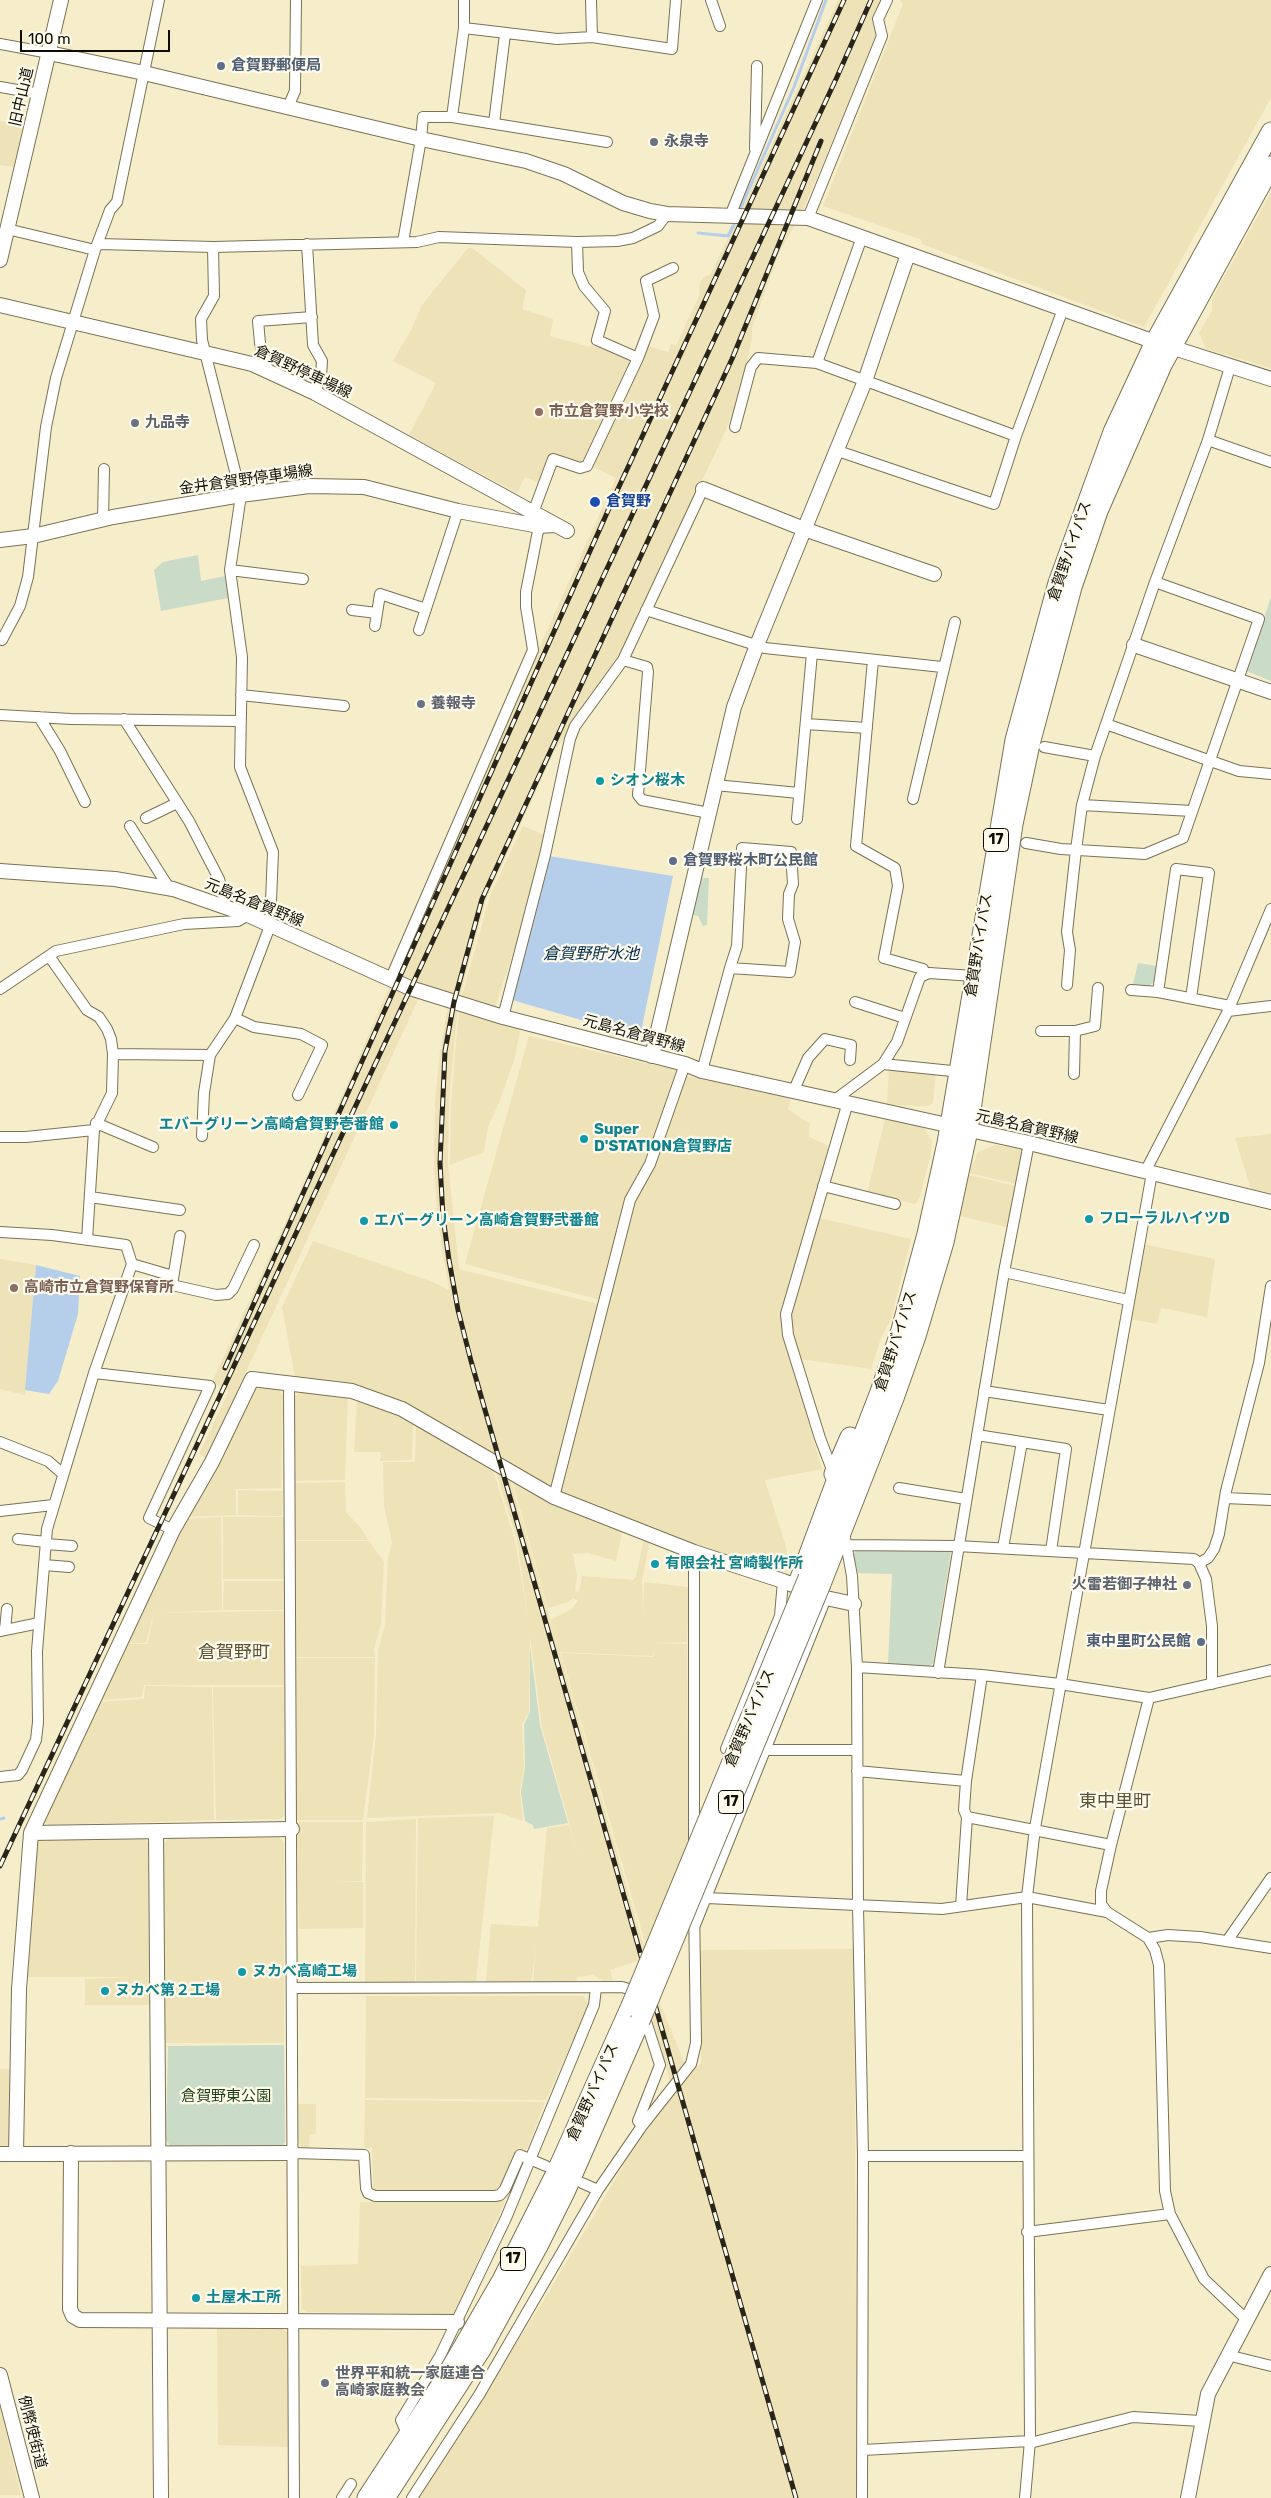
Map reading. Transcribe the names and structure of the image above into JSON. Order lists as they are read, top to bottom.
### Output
{
  "streets": {
    "highway": ["倉賀野バイパス", "17"],
    "street": [
      "旧中山道",
      "倉賀野停車場線",
      "金井倉賀野停車場線",
      "元島名倉賀野線",
      "例幣使街道"
    ]
  },
  "crossings": [
    ["倉賀野停車場線", "金井倉賀野停車場線"],
    ["倉賀野バイパス", "元島名倉賀野線"]
  ],
  "districts": ["倉賀野町", "東中里町"],
  "water": ["倉賀野貯水池"],
  "parks": ["倉賀野東公園"],
  "places": [
    "倉賀野郵便局",
    "永泉寺",
    "市立倉賀野小学校",
    "九品寺",
    "倉賀野",
    "養報寺",
    "シオン桜木",
    "倉賀野桜木町公民館",
    "エバーグリーン高崎倉賀野壱番館",
    "Super D'STATION倉賀野店",
    "フローラルハイツD",
    "エバーグリーン高崎倉賀野弐番館",
    "高崎市立倉賀野保育所",
    "有限会社 宮崎製作所",
    "火雷若御子神社",
    "東中里町公民館",
    "ヌカべ高崎工場",
    "ヌカべ第２工場",
    "土屋木工所",
    "世界平和統一家庭連合 高崎家庭教会"
  ],
  "scale_bar": "100 m"
}
